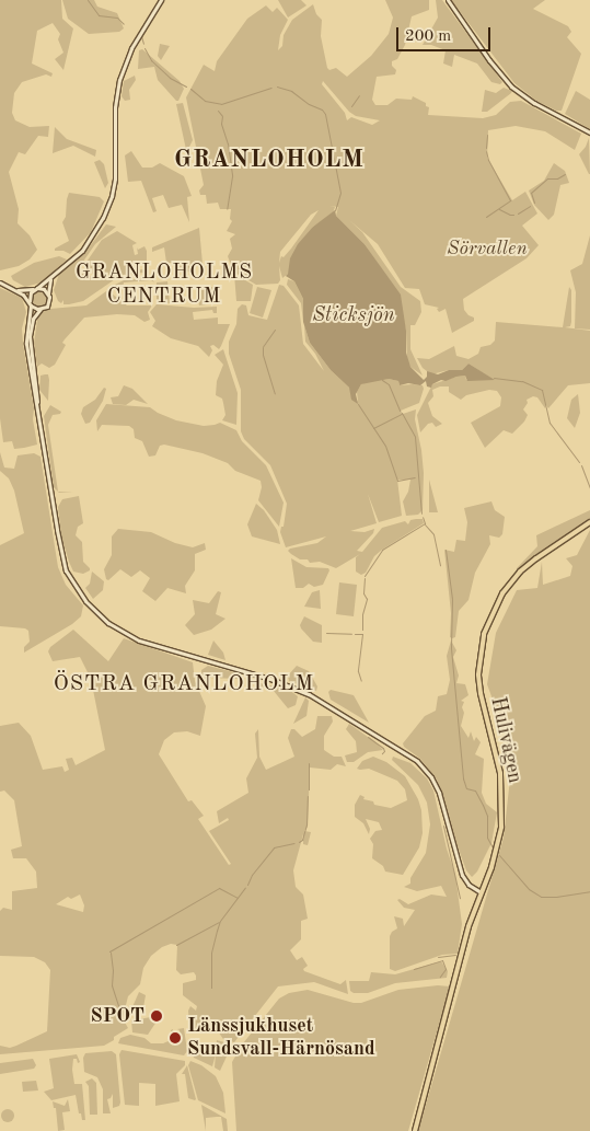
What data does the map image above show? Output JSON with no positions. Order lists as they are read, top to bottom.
{
  "streets": {
    "main road": ["Hulivägen"]
  },
  "districts": ["GRANLOHOLM", "GRANLOHOLMS CENTRUM", "ÖSTRA GRANLOHOLM"],
  "water": ["Sticksjön"],
  "parks": ["Sörvallen"],
  "places": ["SPOT", "Länssjukhuset Sundsvall-Härnösand"],
  "scale_bar": "200 m"
}
